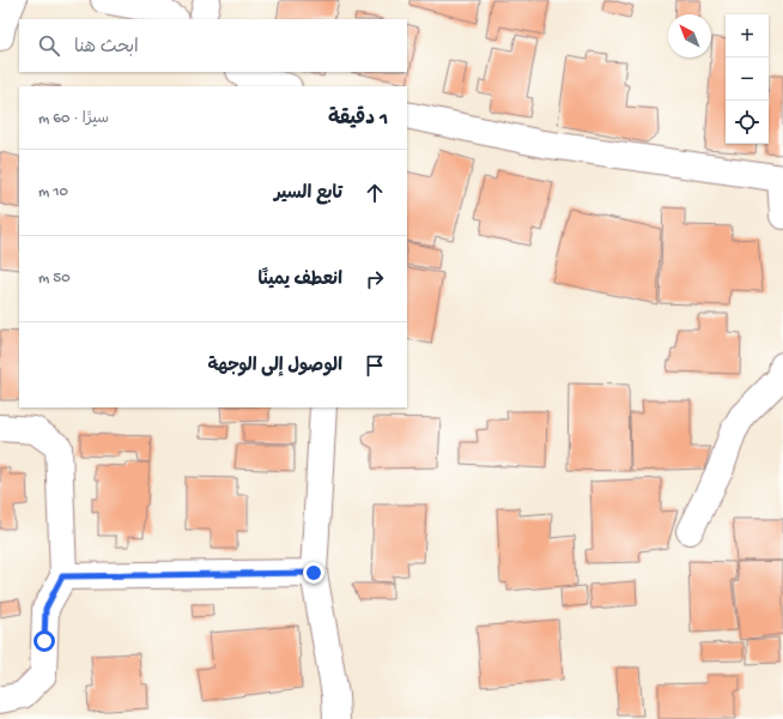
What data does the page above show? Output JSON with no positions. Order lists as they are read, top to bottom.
{
  "north": "top left",
  "page": {
    "map_buttons": ["+", "−"],
    "search": "ابحث هنا",
    "heading": ["1 دقيقة", "سيرًا · 60 m"],
    "list": [
      ["تابع السير", "10 m"],
      ["انعطف يمينًا", "50 m"],
      "الوصول إلى الوجهة"
    ]
  }
}
